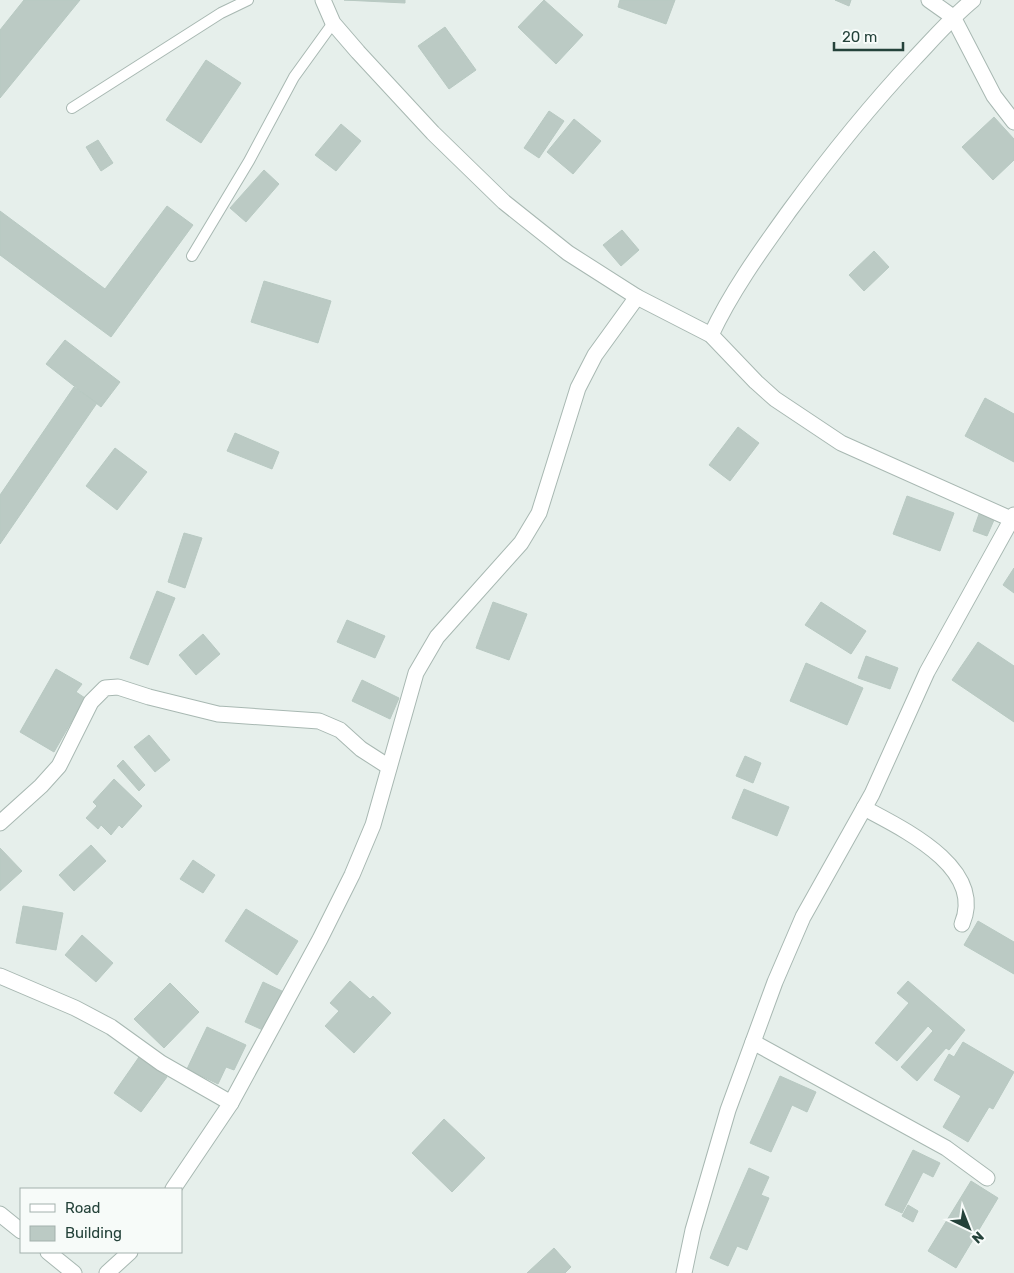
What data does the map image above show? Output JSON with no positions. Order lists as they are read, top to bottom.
{
  "legend": ["Road", "Building"],
  "scale_bar": "20 m",
  "north": "bottom right"
}
